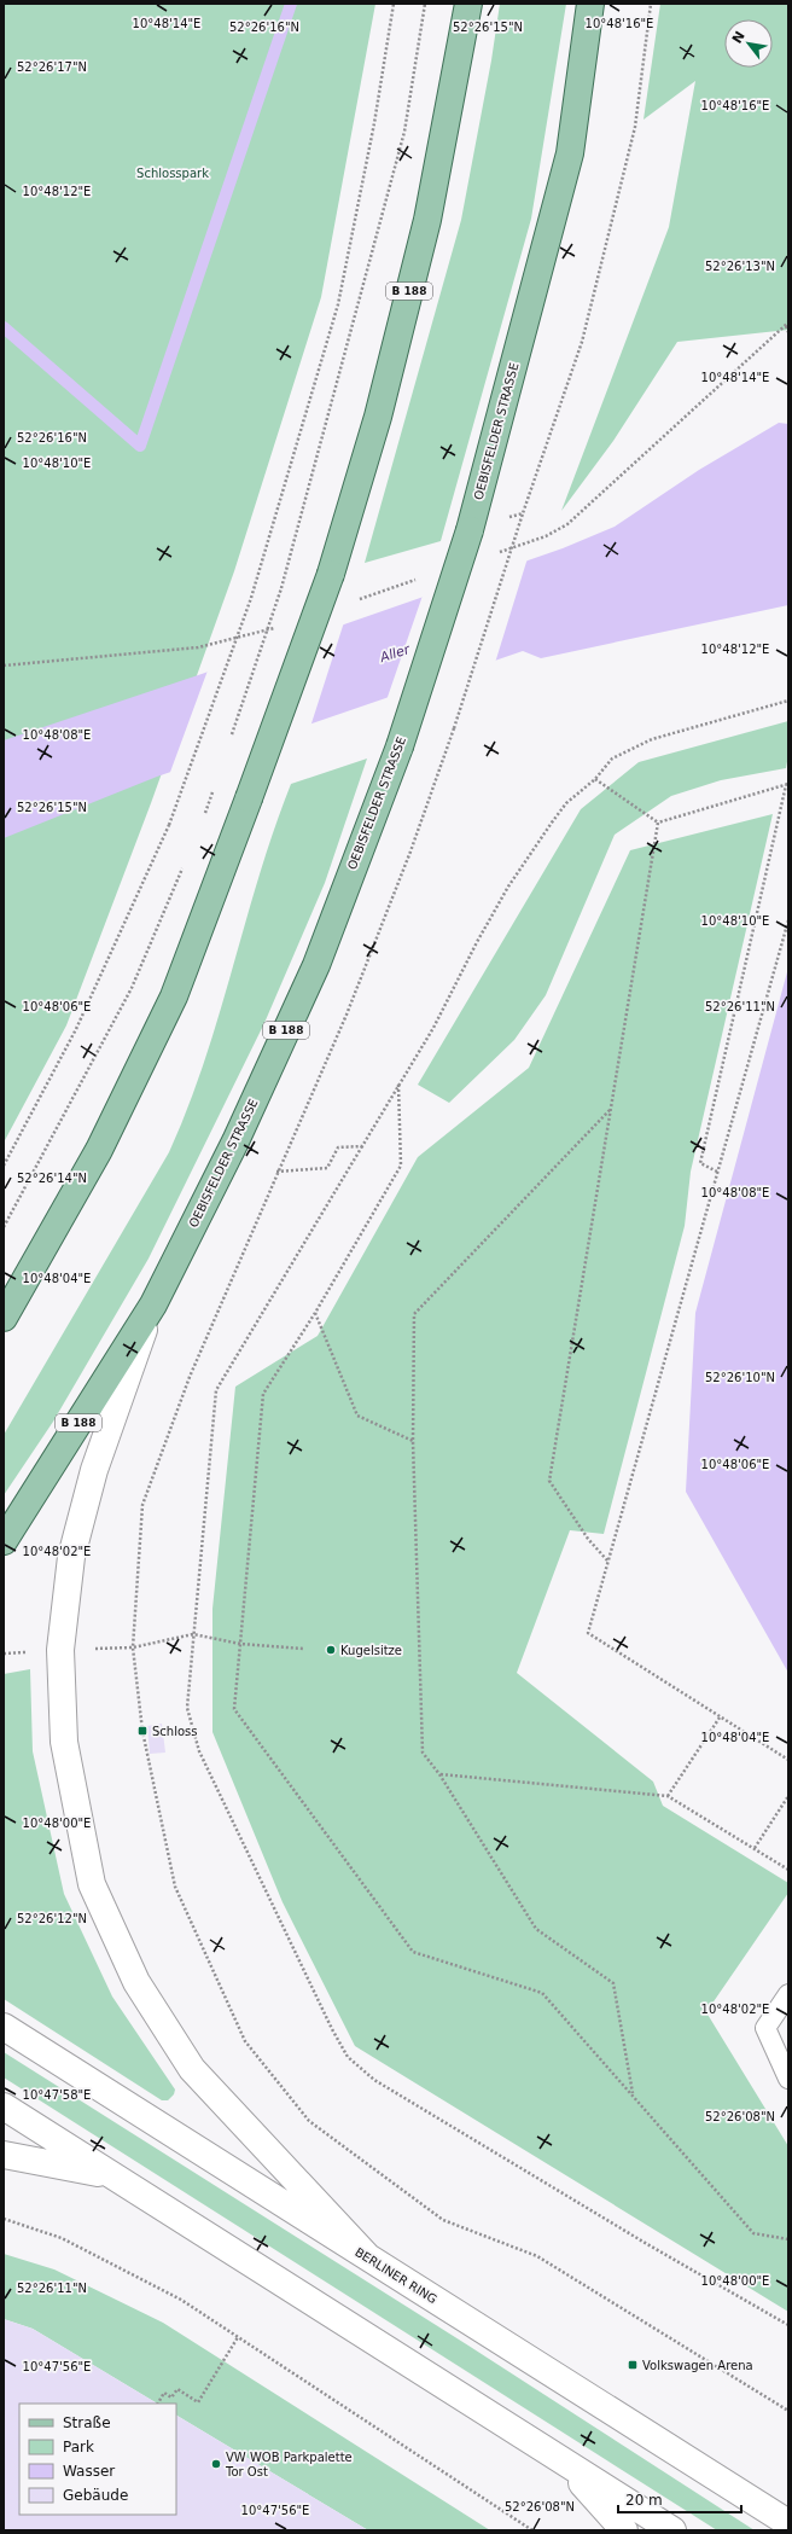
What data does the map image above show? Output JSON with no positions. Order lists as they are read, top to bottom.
{
  "streets": {
    "main road": ["B 188", "OEBISFELDER STRASSE", "BERLINER RING"]
  },
  "water": ["Aller"],
  "parks": ["Schlosspark"],
  "places": {
    "other": ["Kugelsitze", "VW WOB Parkpalette Tor Ost"],
    "transit": ["Schloss", "Volkswagen Arena"]
  },
  "legend": [
    "Straße",
    "Park",
    "Wasser",
    "Gebäude"
  ],
  "scale_bar": "20 m",
  "north": "top left",
  "coordinates": [
    "10°48'14\"E",
    "10°48'16\"E",
    "52°26'16\"N",
    "52°26'15\"N",
    "52°26'17\"N",
    "10°48'12\"E",
    "52°26'13\"N",
    "10°48'10\"E",
    "10°48'08\"E",
    "52°26'11\"N",
    "10°48'06\"E",
    "52°26'14\"N",
    "10°48'04\"E",
    "52°26'10\"N",
    "10°48'02\"E",
    "10°48'00\"E",
    "52°26'12\"N",
    "10°47'58\"E",
    "52°26'08\"N",
    "10°47'56\"E"
  ]
}
